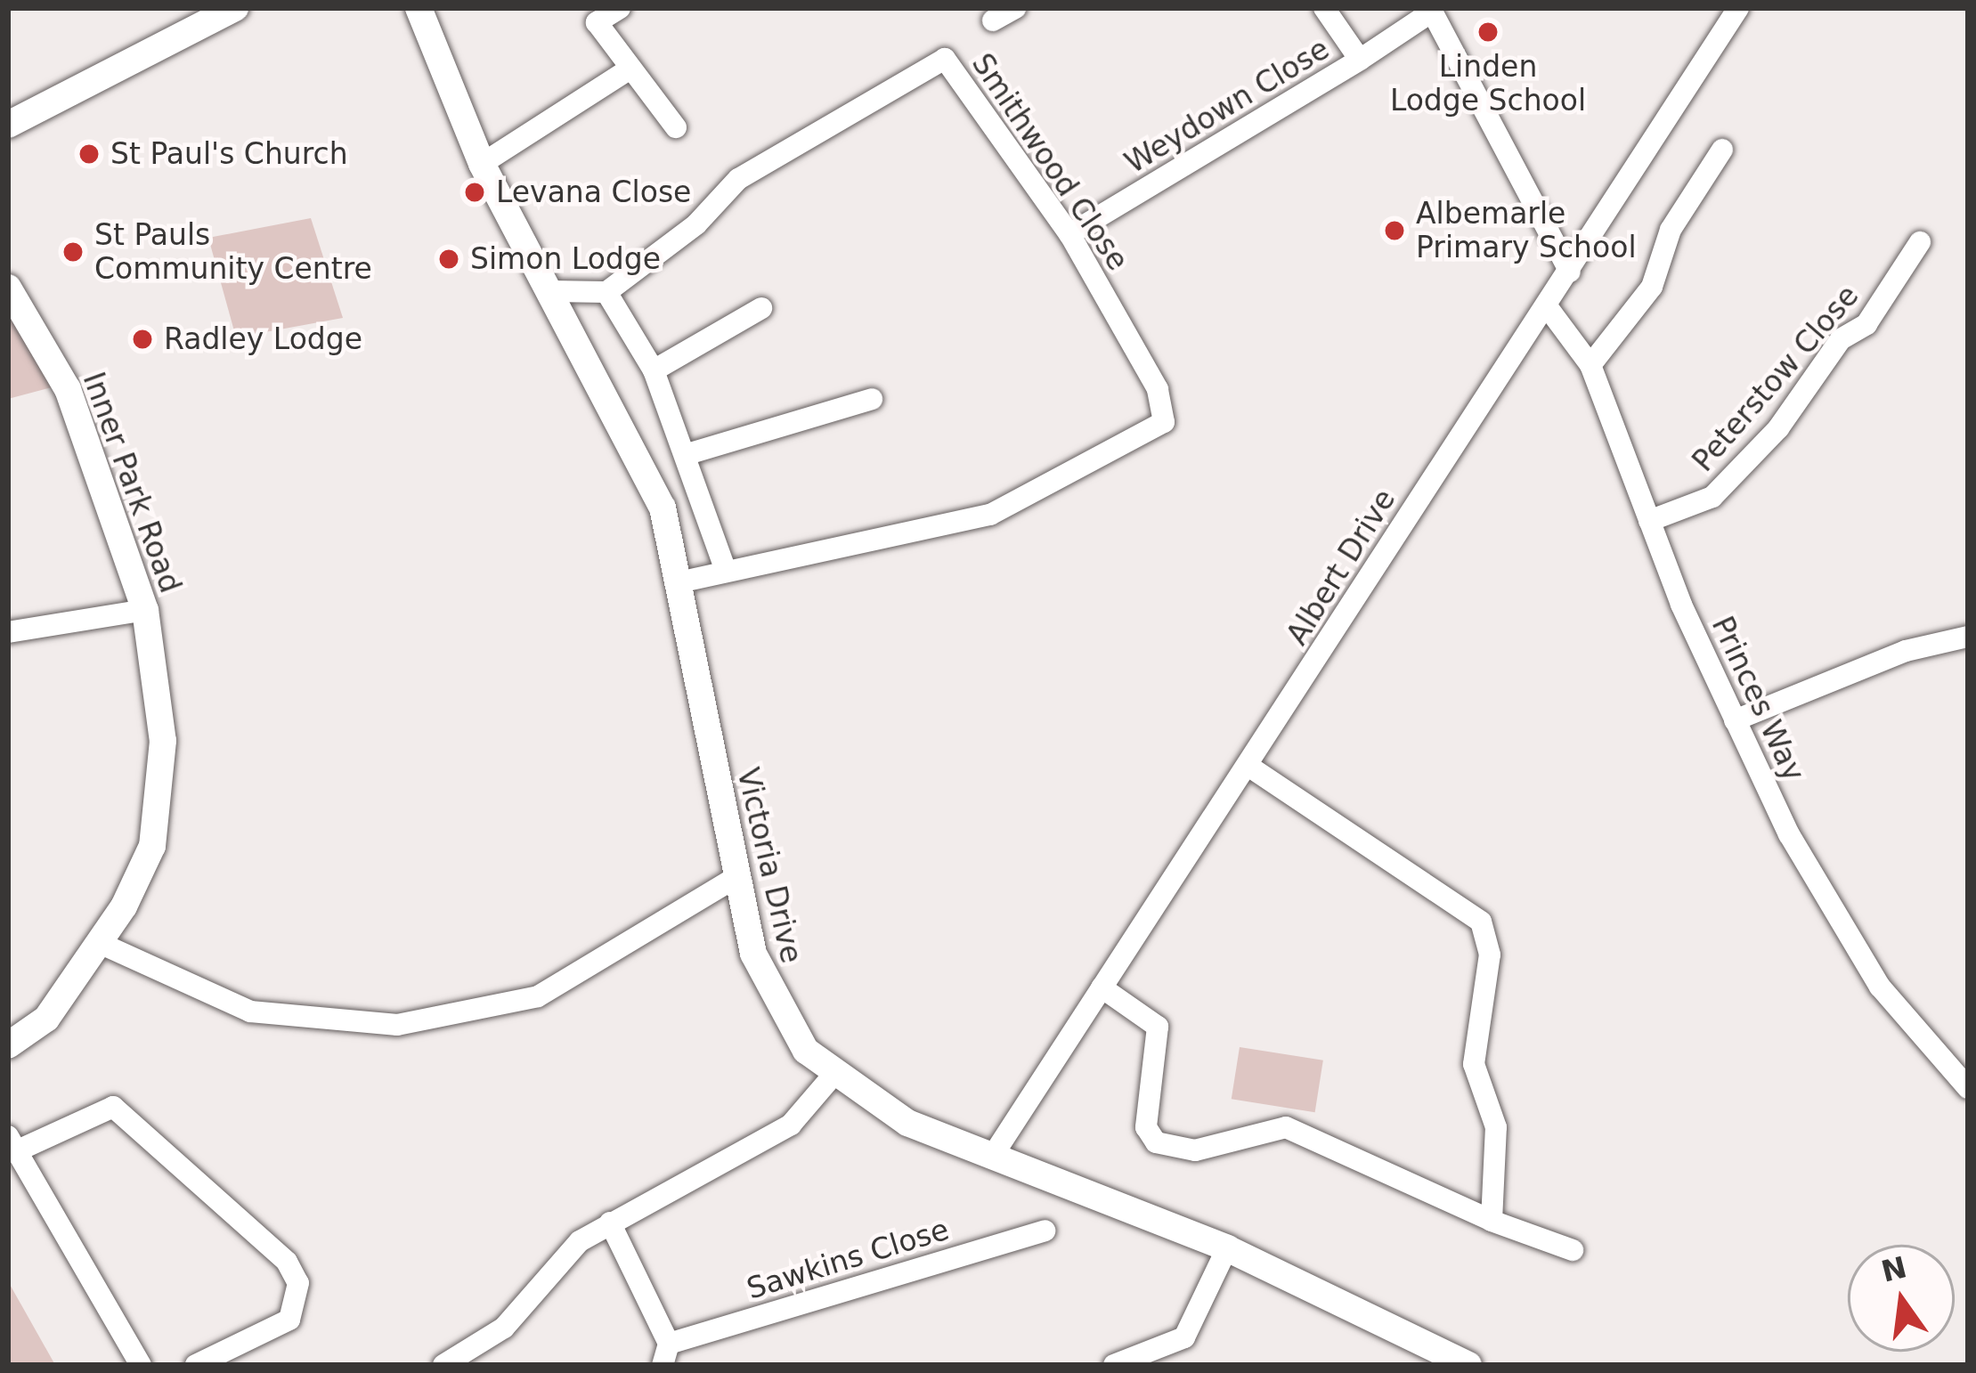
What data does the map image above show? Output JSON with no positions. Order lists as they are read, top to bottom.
{
  "streets": {
    "street": [
      "Weydown Close",
      "Smithwood Close",
      "Peterstow Close",
      "Inner Park Road",
      "Albert Drive",
      "Princes Way",
      "Victoria Drive",
      "Sawkins Close"
    ]
  },
  "crossings": [
    ["Weydown Close", "Smithwood Close"],
    ["Smithwood Close", "Victoria Drive"],
    ["Peterstow Close", "Princes Way"],
    ["Albert Drive", "Princes Way"],
    ["Albert Drive", "Victoria Drive"]
  ],
  "places": [
    "Linden Lodge School",
    "St Paul's Church",
    "Levana Close",
    "Albemarle Primary School",
    "St Pauls Community Centre",
    "Simon Lodge",
    "Radley Lodge"
  ],
  "north": "top"
}
